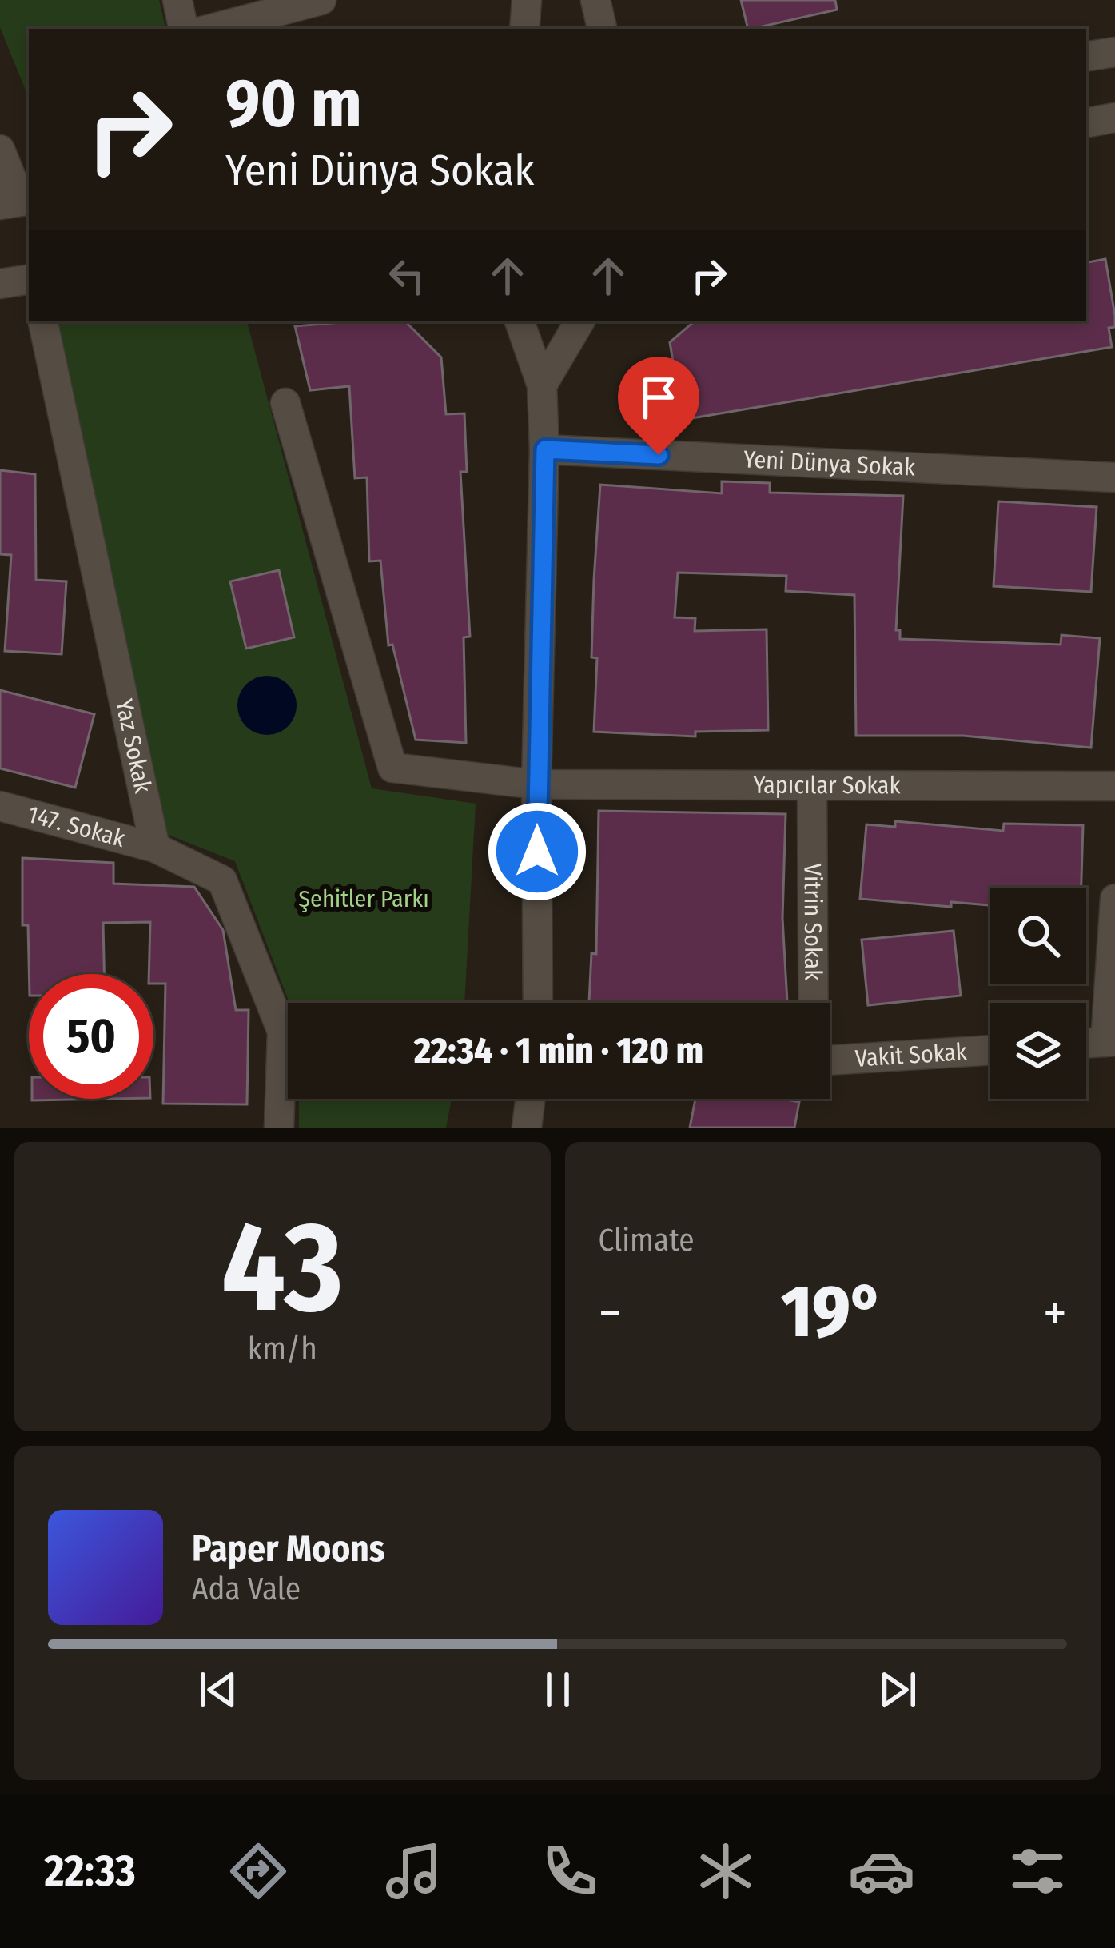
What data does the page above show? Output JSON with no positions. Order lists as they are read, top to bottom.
{
  "streets": {
    "street": [
      "Yeni Dünya Sokak",
      "Yaz Sokak",
      "Yapıcılar Sokak",
      "147. Sokak",
      "Vitrin Sokak",
      "Vakit Sokak"
    ]
  },
  "crossings": [
    ["Yaz Sokak", "147. Sokak"],
    ["Yapıcılar Sokak", "Vitrin Sokak"]
  ],
  "parks": ["Şehitler Parkı"],
  "page": {
    "turn": ["90 m", "Yeni Dünya Sokak"],
    "limit": "50",
    "trip": "22:34 · 1 min · 120 m",
    "tile": [
      ["43", "km/h"],
      "Climate"
    ],
    "heat": ["−", "19°", "+"],
    "song": ["Paper Moons", "Ada Vale"],
    "tabs": "22:33"
  }
}
